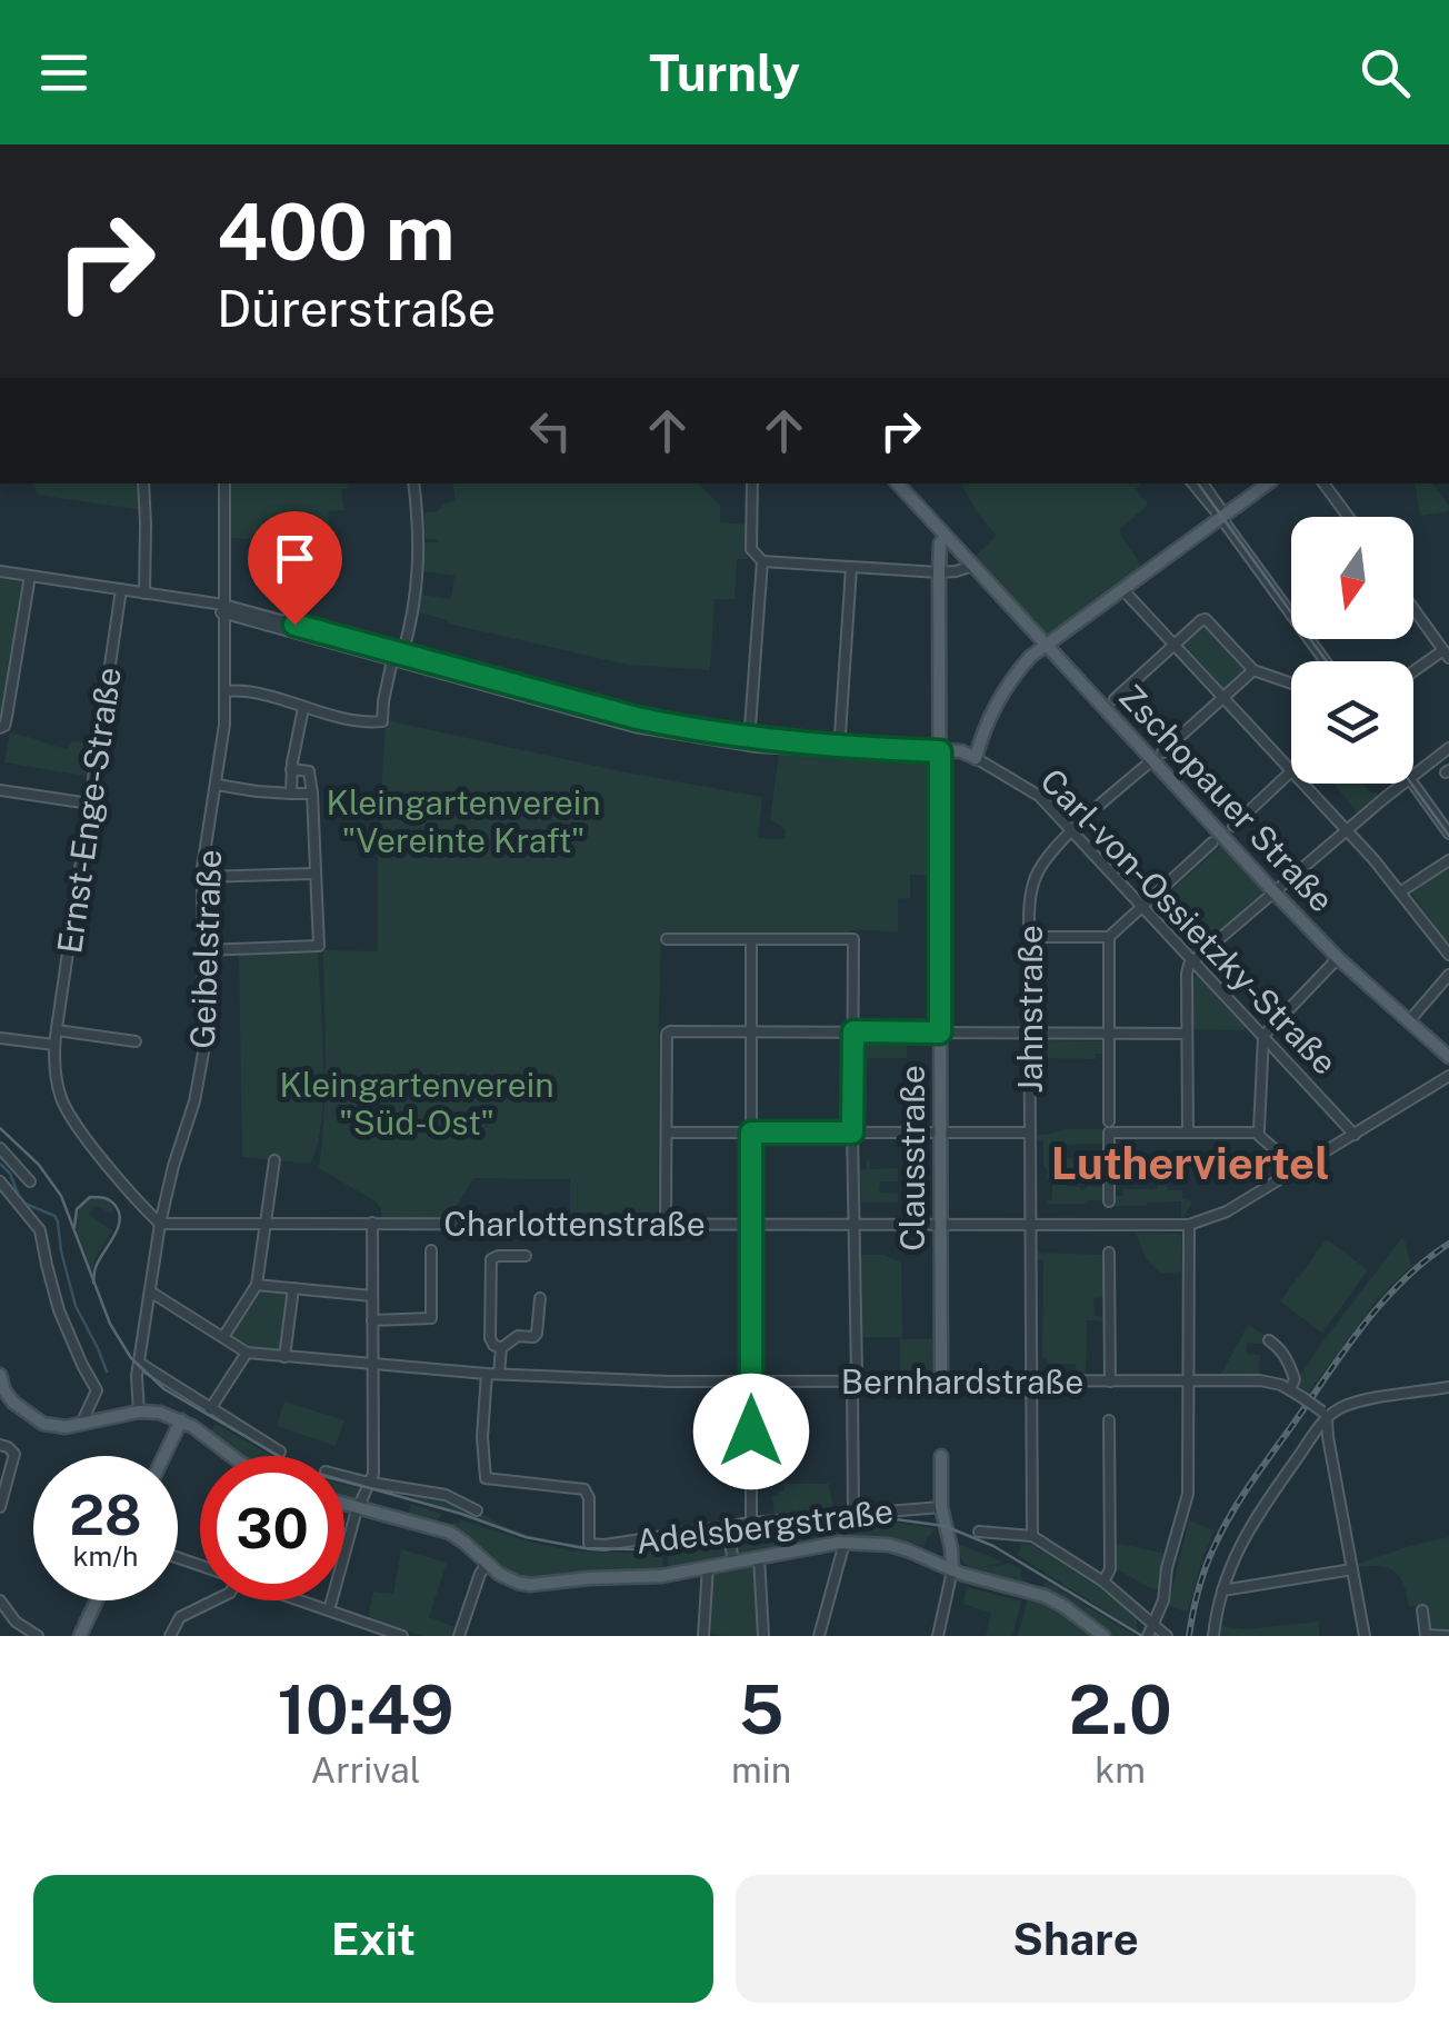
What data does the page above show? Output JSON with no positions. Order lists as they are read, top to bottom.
{
  "streets": {
    "main road": ["Zschopauer Straße", "Clausstraße"],
    "street": [
      "Ernst-Enge-Straße",
      "Carl-von-Ossietzky-Straße",
      "Geibelstraße",
      "Jahnstraße",
      "Charlottenstraße",
      "Bernhardstraße",
      "Adelsbergstraße"
    ]
  },
  "crossings": [
    ["Zschopauer Straße", "Jahnstraße"],
    ["Zschopauer Straße", "Clausstraße"],
    ["Ernst-Enge-Straße", "Geibelstraße"],
    ["Ernst-Enge-Straße", "Charlottenstraße"],
    ["Carl-von-Ossietzky-Straße", "Jahnstraße"],
    ["Geibelstraße", "Charlottenstraße"],
    ["Geibelstraße", "Bernhardstraße"],
    ["Jahnstraße", "Charlottenstraße"],
    ["Jahnstraße", "Bernhardstraße"],
    ["Clausstraße", "Charlottenstraße"],
    ["Clausstraße", "Bernhardstraße"],
    ["Bernhardstraße", "Adelsbergstraße"]
  ],
  "districts": ["Lutherviertel"],
  "parks": ["Kleingartenverein \"Vereinte Kraft\"", "Kleingartenverein \"Süd-Ost\""],
  "north": "bottom",
  "page": {
    "header": "Turnly",
    "turn": ["400 m", "Dürerstraße"],
    "speed": "28 km/h",
    "limit": "30",
    "eta": [
      "10:49",
      "Arrival",
      "5",
      "min",
      "2.0",
      "km"
    ],
    "buttons": ["Exit", "Share"]
  }
}
